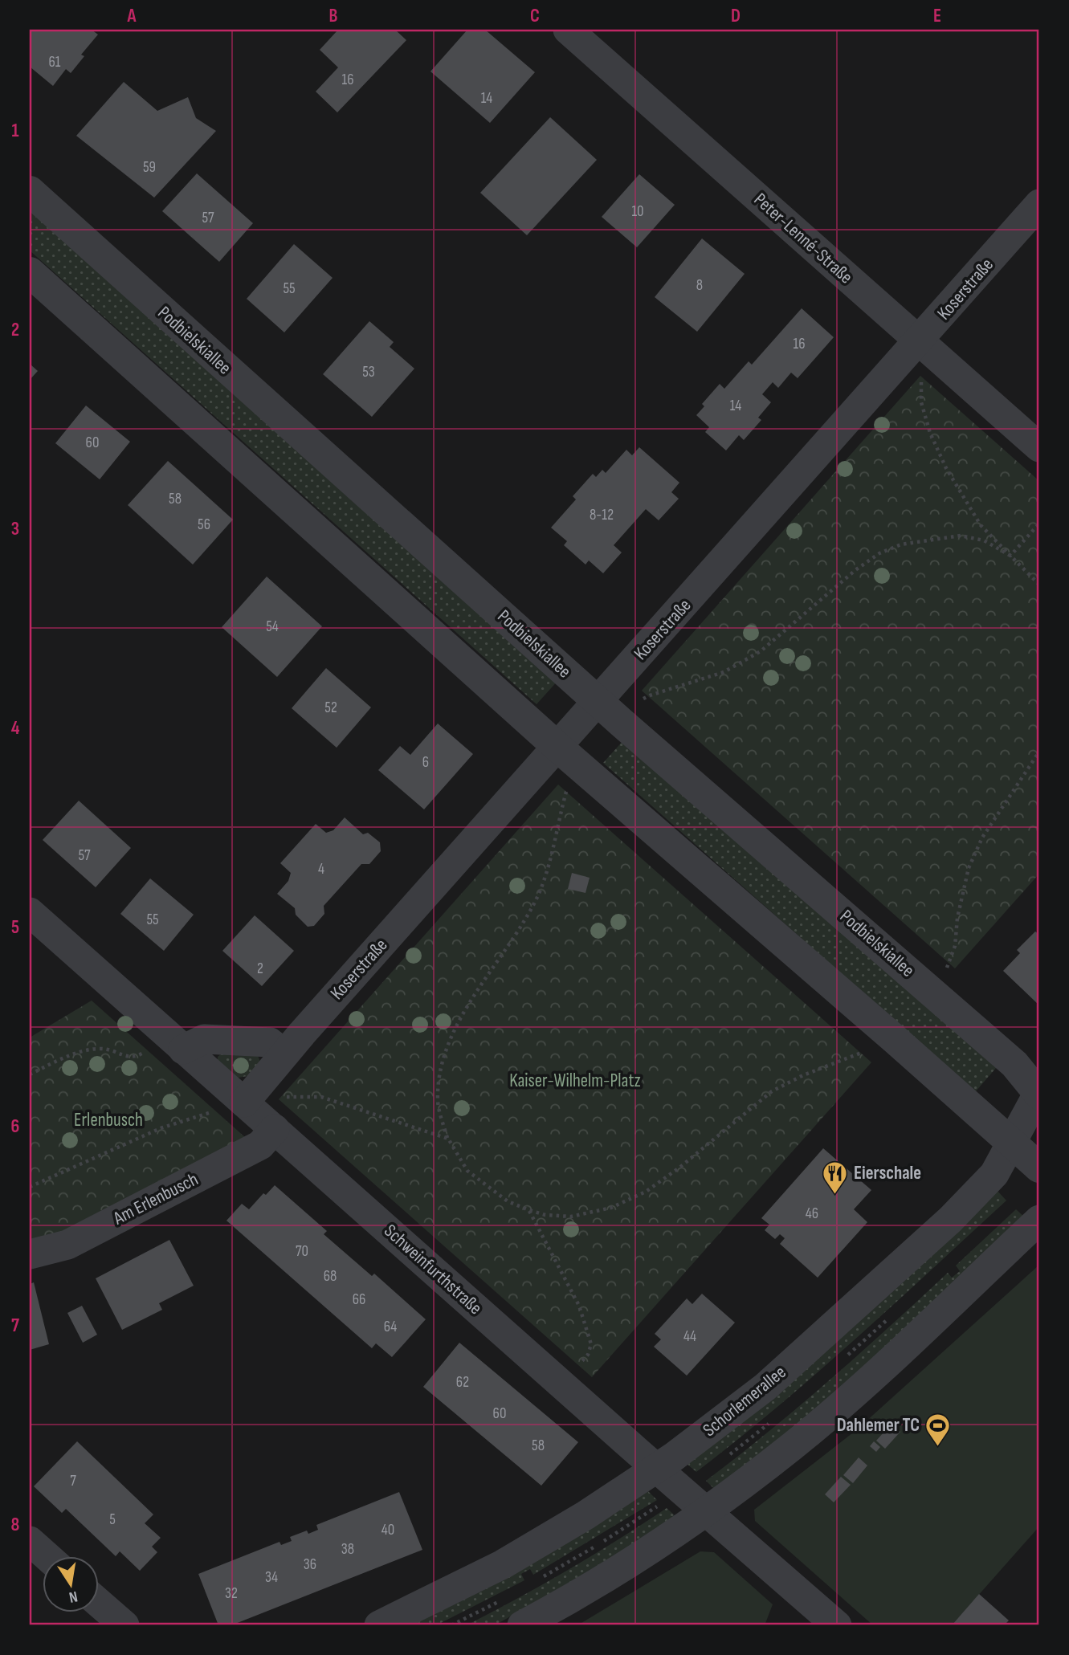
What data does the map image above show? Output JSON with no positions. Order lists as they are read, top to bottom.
{
  "streets": {
    "street": [
      "Peter-Lenné-Straße",
      "Koserstraße",
      "Podbielskiallee",
      "Am Erlenbusch",
      "Schweinfurthstraße",
      "Schorlemerallee"
    ]
  },
  "crossings": [
    ["Peter-Lenné-Straße", "Koserstraße"],
    ["Koserstraße", "Podbielskiallee"],
    ["Koserstraße", "Schweinfurthstraße"],
    ["Podbielskiallee", "Schorlemerallee"],
    ["Am Erlenbusch", "Schweinfurthstraße"],
    ["Schweinfurthstraße", "Schorlemerallee"]
  ],
  "parks": ["Kaiser-Wilhelm-Platz", "Erlenbusch"],
  "places": {
    "restaurant": ["Eierschale"],
    "sports": ["Dahlemer TC"]
  },
  "house_numbers": [
    "61",
    "16",
    "14",
    "59",
    "10",
    "57",
    "8",
    "55",
    "16",
    "53",
    "14",
    "60",
    "58",
    "8-12",
    "56",
    "54",
    "52",
    "6",
    "57",
    "4",
    "55",
    "2",
    "46",
    "70",
    "68",
    "66",
    "64",
    "44",
    "62",
    "60",
    "58",
    "7",
    "5",
    "40",
    "38",
    "36",
    "34",
    "32"
  ],
  "north": "bottom",
  "grid": {
    "columns": [
      "A",
      "B",
      "C",
      "D",
      "E"
    ],
    "rows": [
      "1",
      "2",
      "3",
      "4",
      "5",
      "6",
      "7",
      "8"
    ]
  }
}
